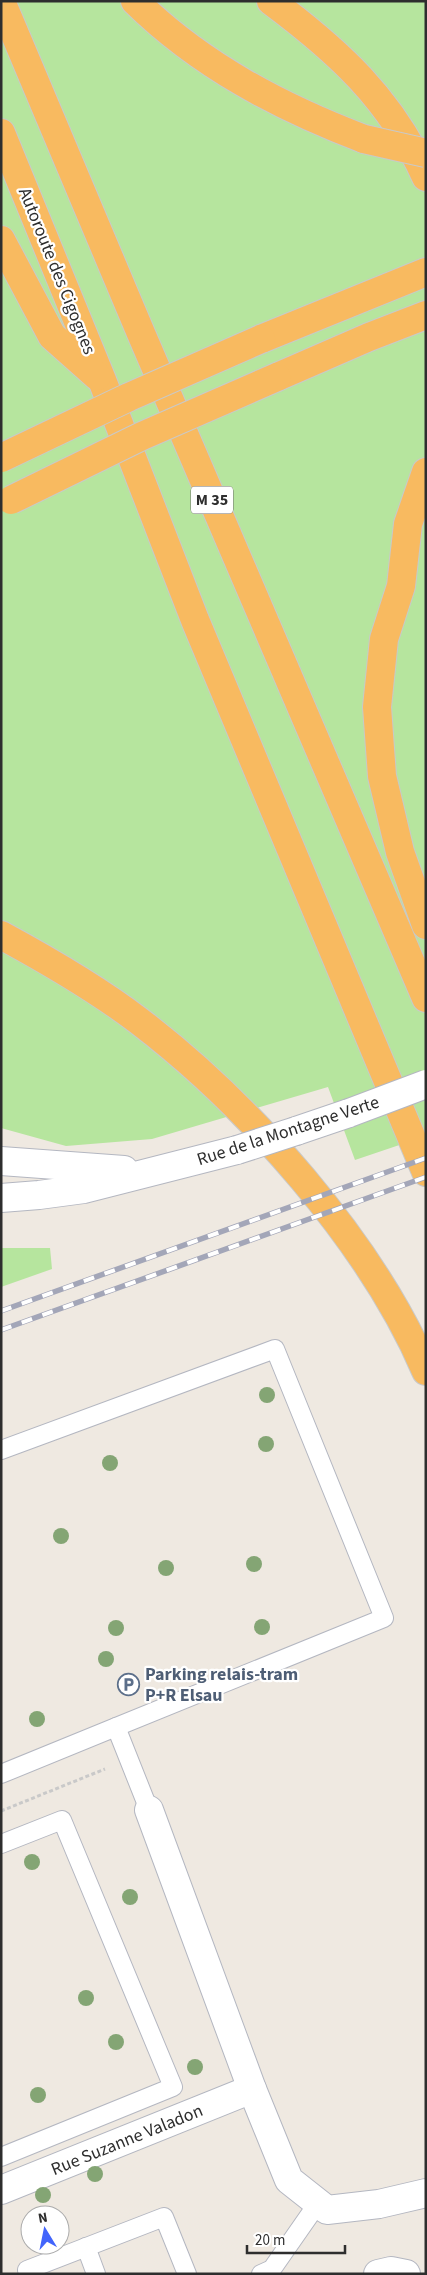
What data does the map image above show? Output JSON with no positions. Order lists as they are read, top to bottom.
{
  "streets": {
    "highway": ["Autoroute des Cigognes", "M 35"],
    "street": ["Rue de la Montagne Verte", "Rue Suzanne Valadon"]
  },
  "places": {
    "parking": ["Parking relais-tram P+R Elsau"]
  },
  "scale_bar": "20 m",
  "north": "top"
}
